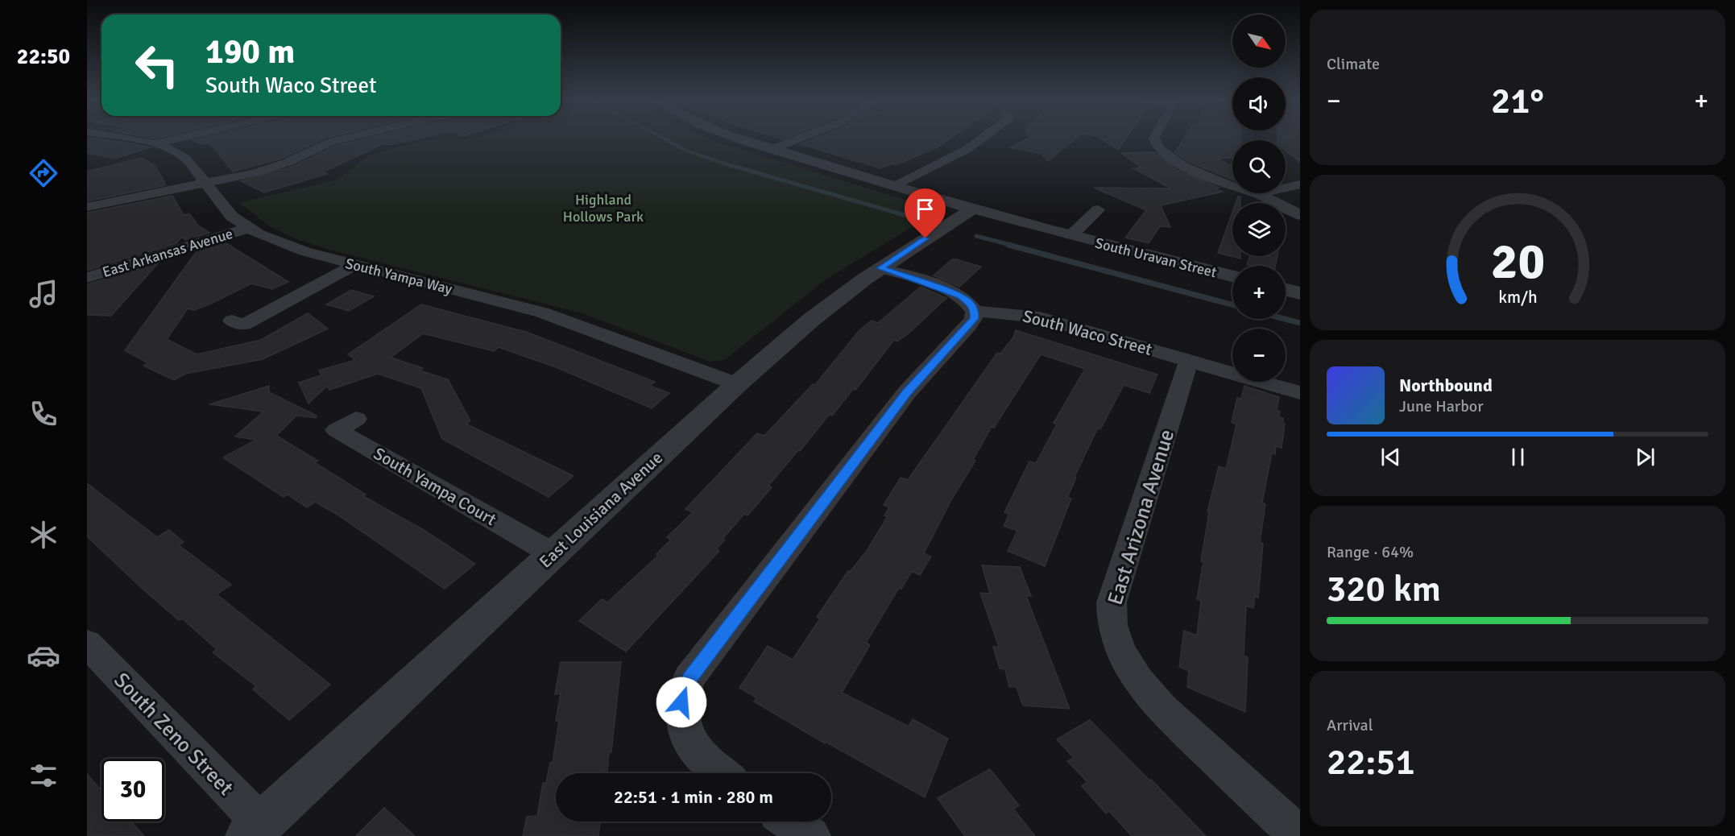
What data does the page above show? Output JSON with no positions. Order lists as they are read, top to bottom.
{
  "streets": {
    "street": [
      "East Arkansas Avenue",
      "South Uravan Street",
      "South Yampa Way",
      "South Waco Street",
      "South Yampa Court",
      "East Louisiana Avenue",
      "East Arizona Avenue",
      "South Zeno Street"
    ]
  },
  "crossings": [
    ["East Arkansas Avenue", "South Yampa Way"],
    ["South Uravan Street", "East Louisiana Avenue"],
    ["South Yampa Way", "East Louisiana Avenue"],
    ["South Waco Street", "East Arizona Avenue"],
    ["South Yampa Court", "East Louisiana Avenue"],
    ["East Louisiana Avenue", "South Zeno Street"]
  ],
  "parks": ["Highland Hollows Park"],
  "north": "bottom right",
  "page": {
    "tabs": "22:50",
    "tile": [
      "Climate",
      ["Range · 64%", "320 km"],
      ["Arrival", "22:51"]
    ],
    "map_buttons": ["+", "−"],
    "turn": ["190 m", "South Waco Street"],
    "heat": ["−", "21°", "+"],
    "song": ["Northbound", "June Harbor"],
    "limit": "30",
    "trip": "22:51 · 1 min · 280 m",
    "gauge": ["20", "km/h"]
  }
}
